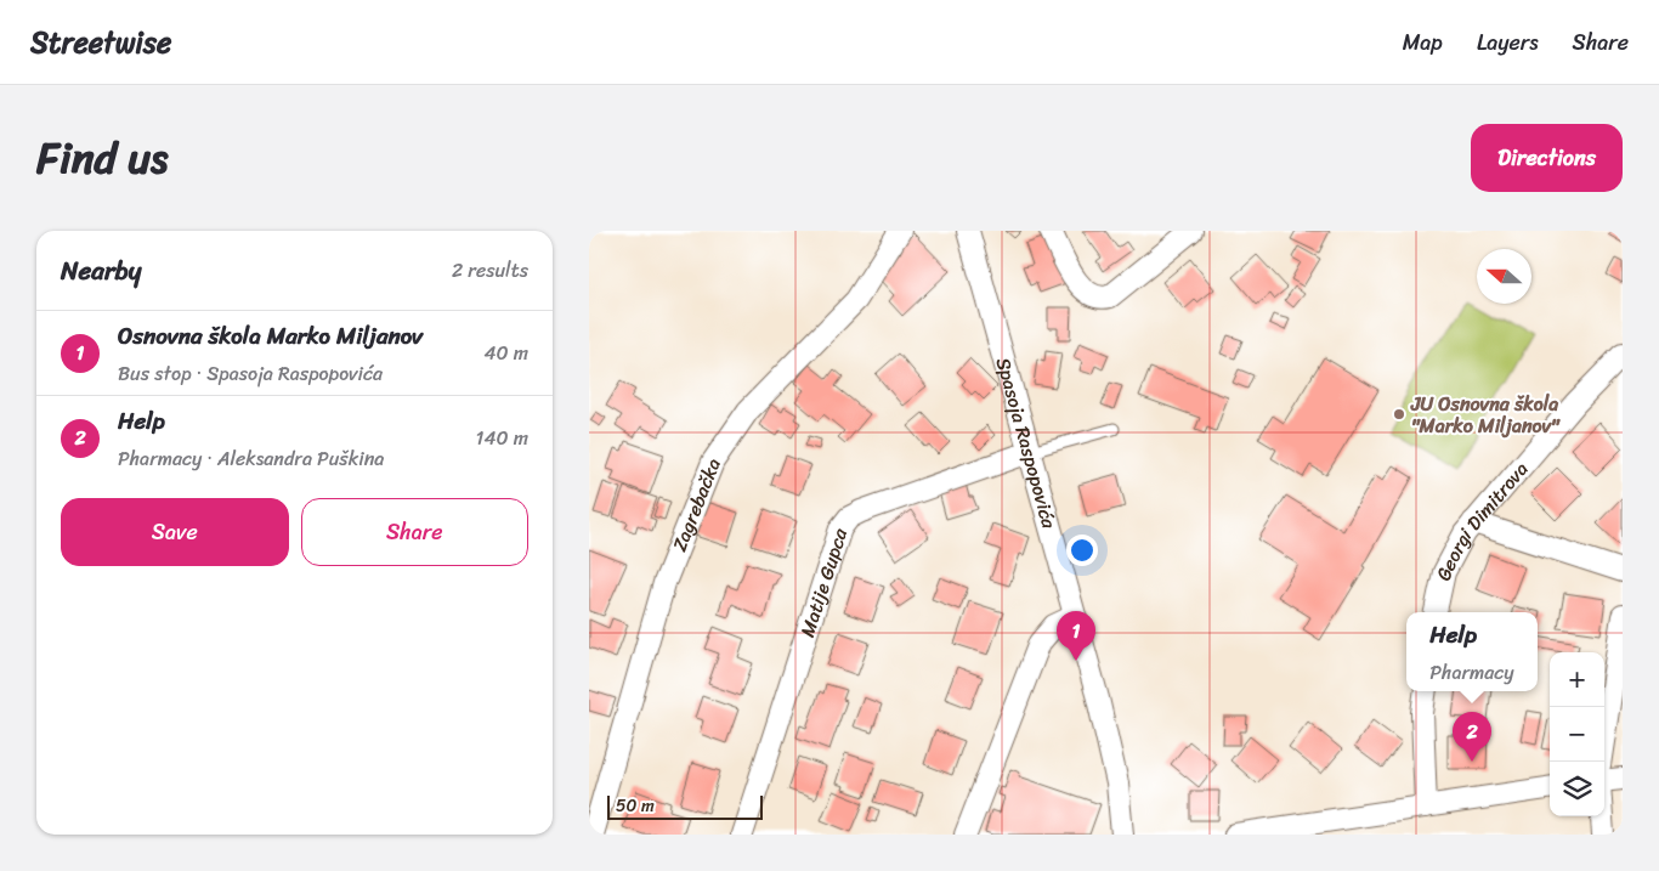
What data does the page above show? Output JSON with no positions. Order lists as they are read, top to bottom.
{
  "streets": {
    "street": [
      "Spasoja Raspopovića",
      "Zagrebačka",
      "Georgi Dimitrova",
      "Matije Gupca"
    ]
  },
  "crossings": [
    ["Spasoja Raspopovića", "Matije Gupca"]
  ],
  "places": ["JU Osnovna škola \"Marko Miljanov\""],
  "scale_bar": "50 m",
  "north": "left",
  "page": {
    "header": "Streetwise",
    "nav": ["Map", "Layers", "Share"],
    "title": "Find us",
    "buttons": [
      "Directions",
      ["Save", "Share"]
    ],
    "heading": ["Nearby", "2 results"],
    "list": [
      {
        "mark": "1",
        "name": "Osnovna škola Marko Miljanov",
        "note": "Bus stop · Spasoja Raspopovića",
        "value": "40 m"
      },
      {
        "mark": "2",
        "name": "Help",
        "note": "Pharmacy · Aleksandra Puškina",
        "value": "140 m"
      }
    ],
    "pins": ["1", "2"],
    "popup": ["Help", "Pharmacy"],
    "map_buttons": ["+", "−"],
    "scale": "50 m"
  }
}
